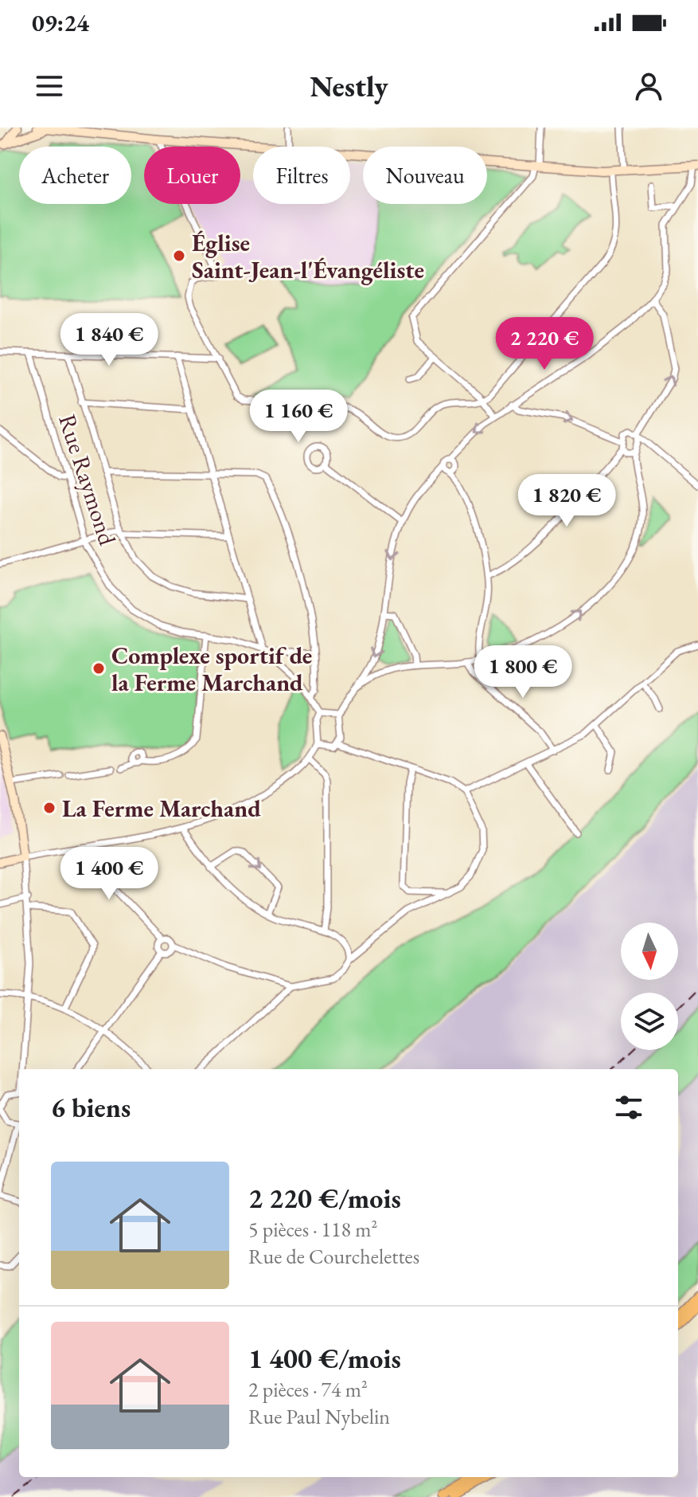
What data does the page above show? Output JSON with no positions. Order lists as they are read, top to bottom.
{
  "streets": {
    "street": ["Rue Raymond"]
  },
  "places": ["Église Saint-Jean-l'Évangéliste", "Complexe sportif de la Ferme Marchand", "La Ferme Marchand"],
  "north": "bottom",
  "page": {
    "status": "09:24",
    "header": "Nestly",
    "chip": [
      "Acheter",
      "Louer",
      "Filtres",
      "Nouveau"
    ],
    "price": [
      "1 840 €",
      "2 220 €",
      "1 160 €",
      "1 820 €",
      "1 800 €",
      "1 400 €"
    ],
    "heading": "6 biens",
    "list": [
      {
        "name": "2 220 €/mois",
        "note": "5 pièces · 118 m² · Rue de Courchelettes"
      },
      {
        "name": "1 400 €/mois",
        "note": "2 pièces · 74 m² · Rue Paul Nybelin"
      }
    ]
  }
}
